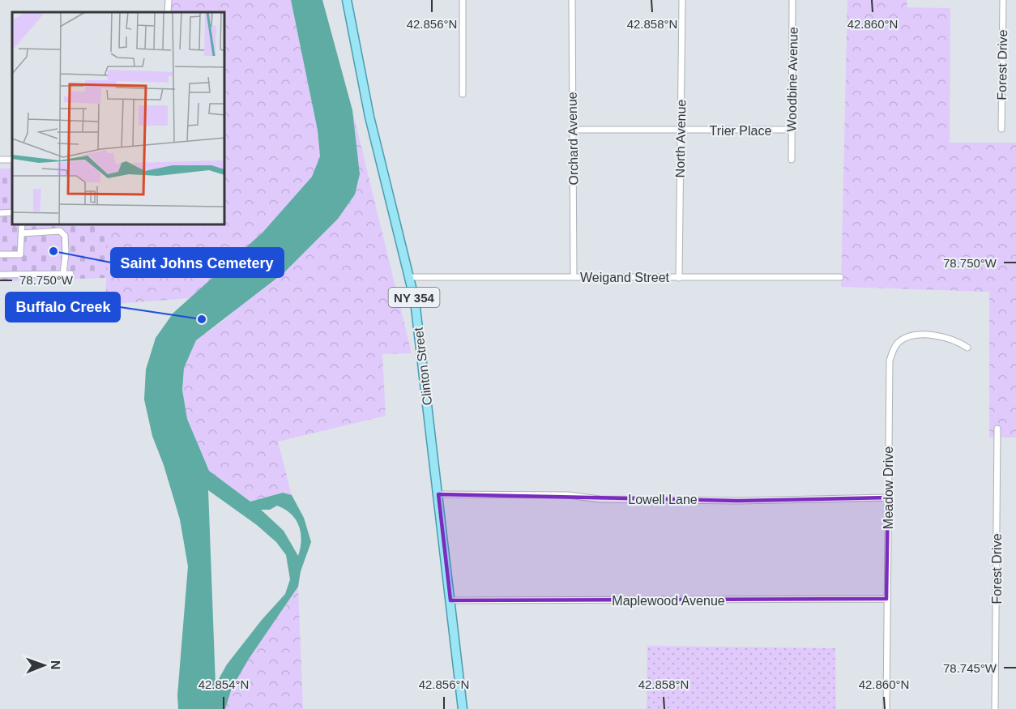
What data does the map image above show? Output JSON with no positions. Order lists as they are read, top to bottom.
{
  "streets": {
    "main road": ["NY 354", "Clinton Street"],
    "street": [
      "Forest Drive",
      "Woodbine Avenue",
      "Trier Place",
      "Orchard Avenue",
      "North Avenue",
      "Weigand Street",
      "Meadow Drive",
      "Lowell Lane",
      "Maplewood Avenue"
    ]
  },
  "crossings": [
    ["Woodbine Avenue", "Trier Place"],
    ["Trier Place", "Orchard Avenue"],
    ["Trier Place", "North Avenue"],
    ["Orchard Avenue", "Weigand Street"],
    ["North Avenue", "Weigand Street"],
    ["Weigand Street", "Clinton Street"],
    ["Clinton Street", "Lowell Lane"],
    ["Clinton Street", "Maplewood Avenue"],
    ["Meadow Drive", "Lowell Lane"],
    ["Meadow Drive", "Maplewood Avenue"]
  ],
  "places": ["Saint Johns Cemetery", "Buffalo Creek"],
  "north": "right",
  "coordinates": [
    "42.856°N",
    "42.858°N",
    "42.860°N",
    "78.750°W",
    "78.745°W",
    "42.854°N"
  ]
}
